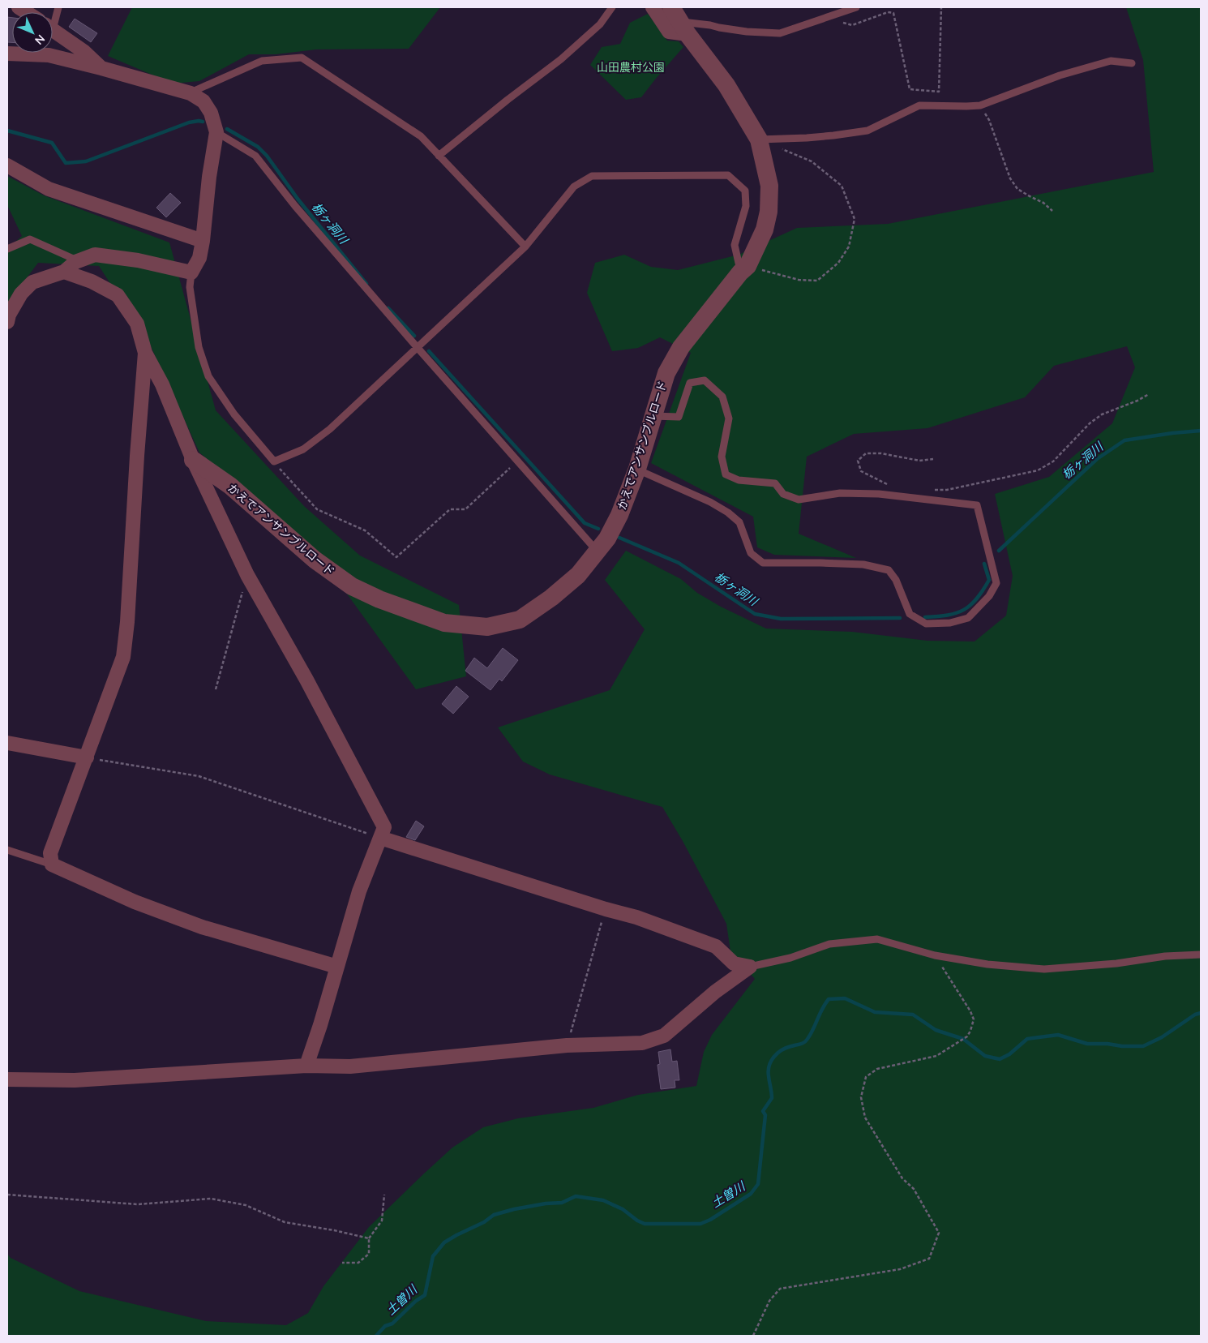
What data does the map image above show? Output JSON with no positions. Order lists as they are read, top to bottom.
{
  "streets": {
    "street": ["かえでアンサンブルロード"]
  },
  "water": ["栃ヶ洞川", "土曽川"],
  "parks": ["山田農村公園"],
  "north": "bottom right"
}
